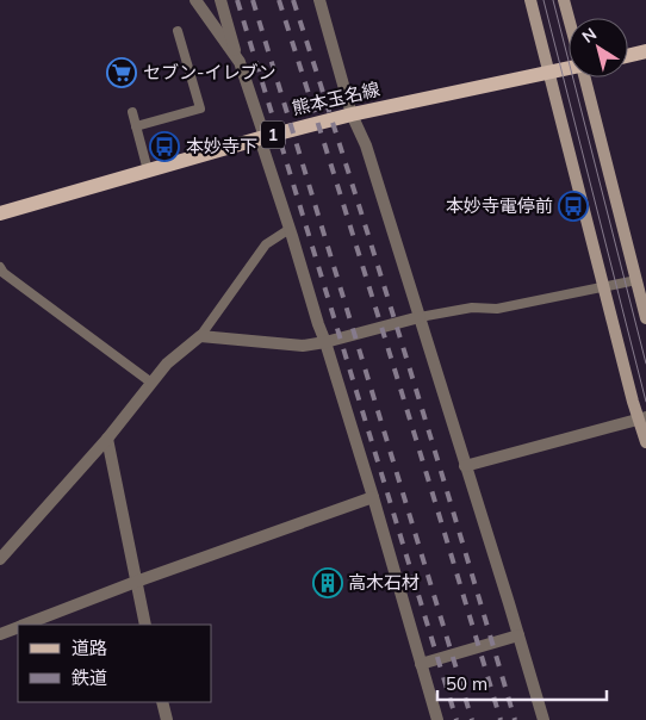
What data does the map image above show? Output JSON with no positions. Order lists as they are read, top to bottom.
{
  "streets": {
    "main road": ["熊本玉名線", "1"]
  },
  "places": {
    "supermarket": ["セブン-イレブン"],
    "bus stop": ["本妙寺下", "本妙寺電停前"],
    "building": ["高木石材"]
  },
  "legend": ["道路", "鉄道"],
  "scale_bar": "50 m",
  "north": "top left"
}
